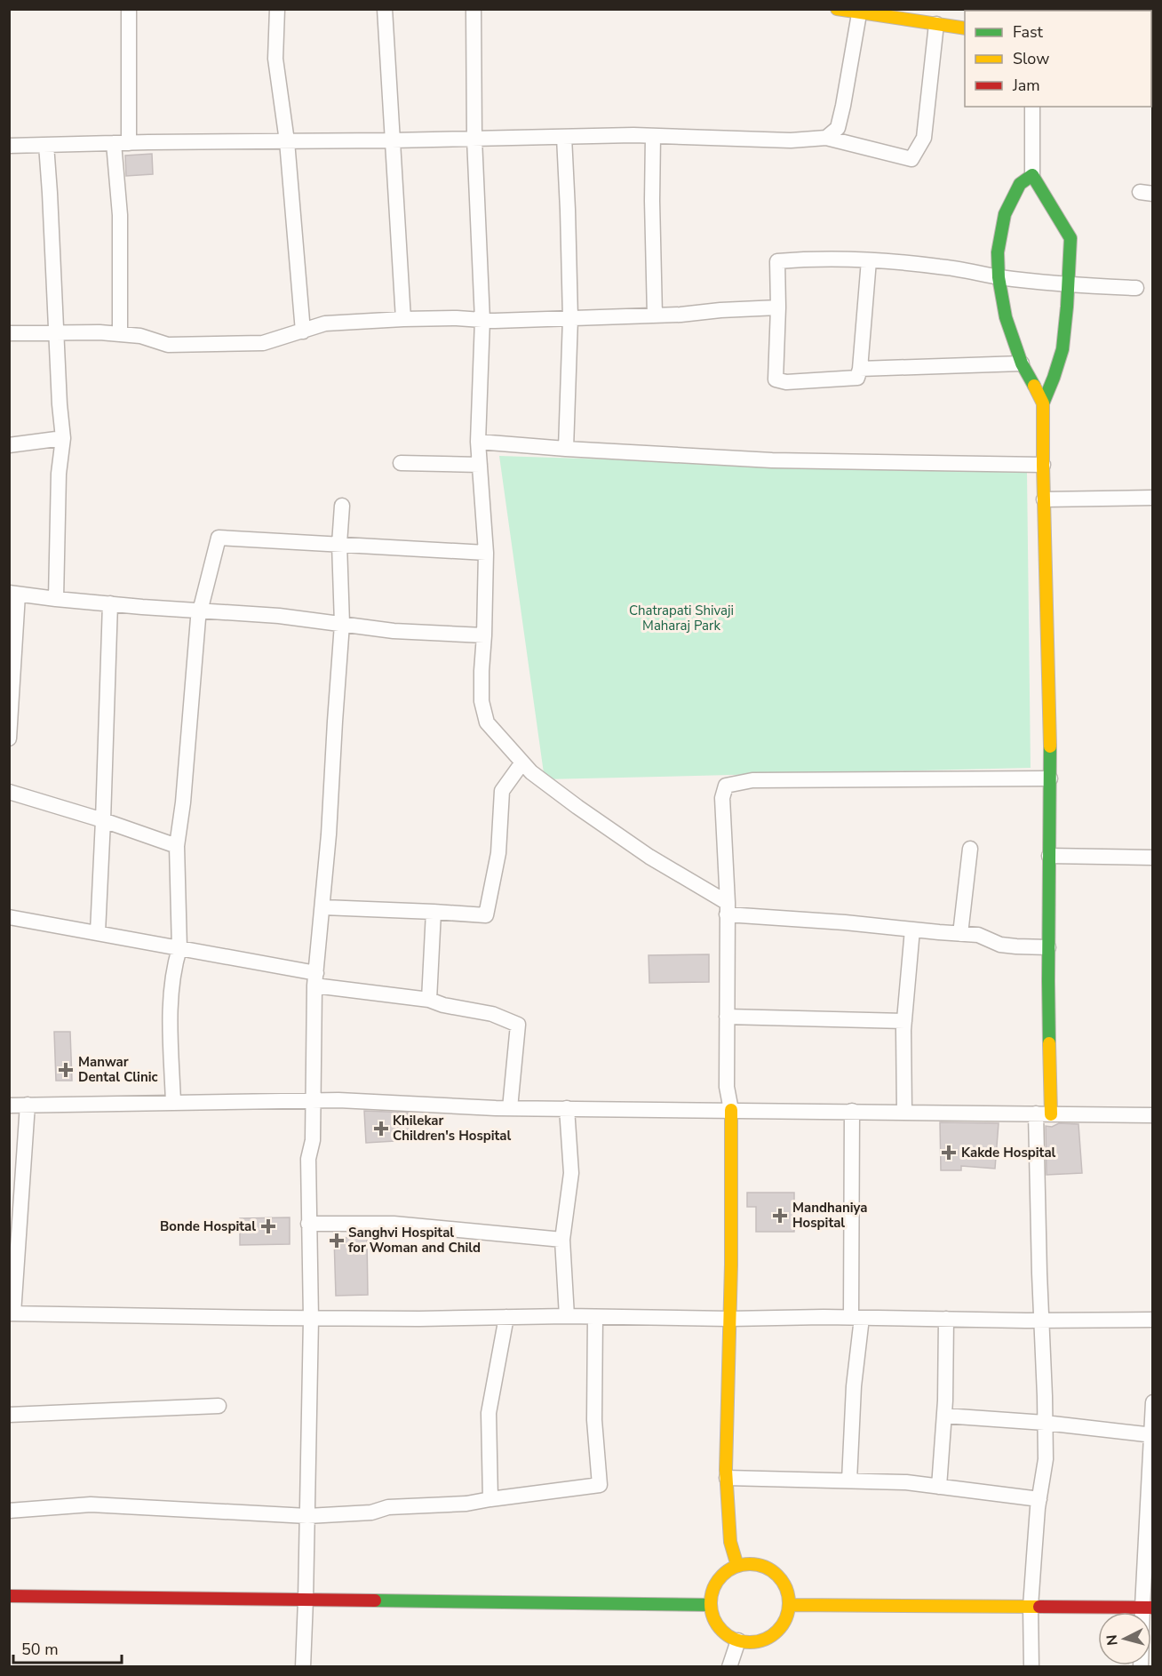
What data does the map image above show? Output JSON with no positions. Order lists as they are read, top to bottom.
{
  "parks": ["Chatrapati Shivaji Maharaj Park"],
  "places": {
    "health": [
      "Manwar Dental Clinic",
      "Khilekar Children's Hospital",
      "Kakde Hospital",
      "Mandhaniya Hospital",
      "Bonde Hospital",
      "Sanghvi Hospital for Woman and Child"
    ]
  },
  "legend": ["Fast", "Slow", "Jam"],
  "scale_bar": "50 m",
  "north": "left"
}
